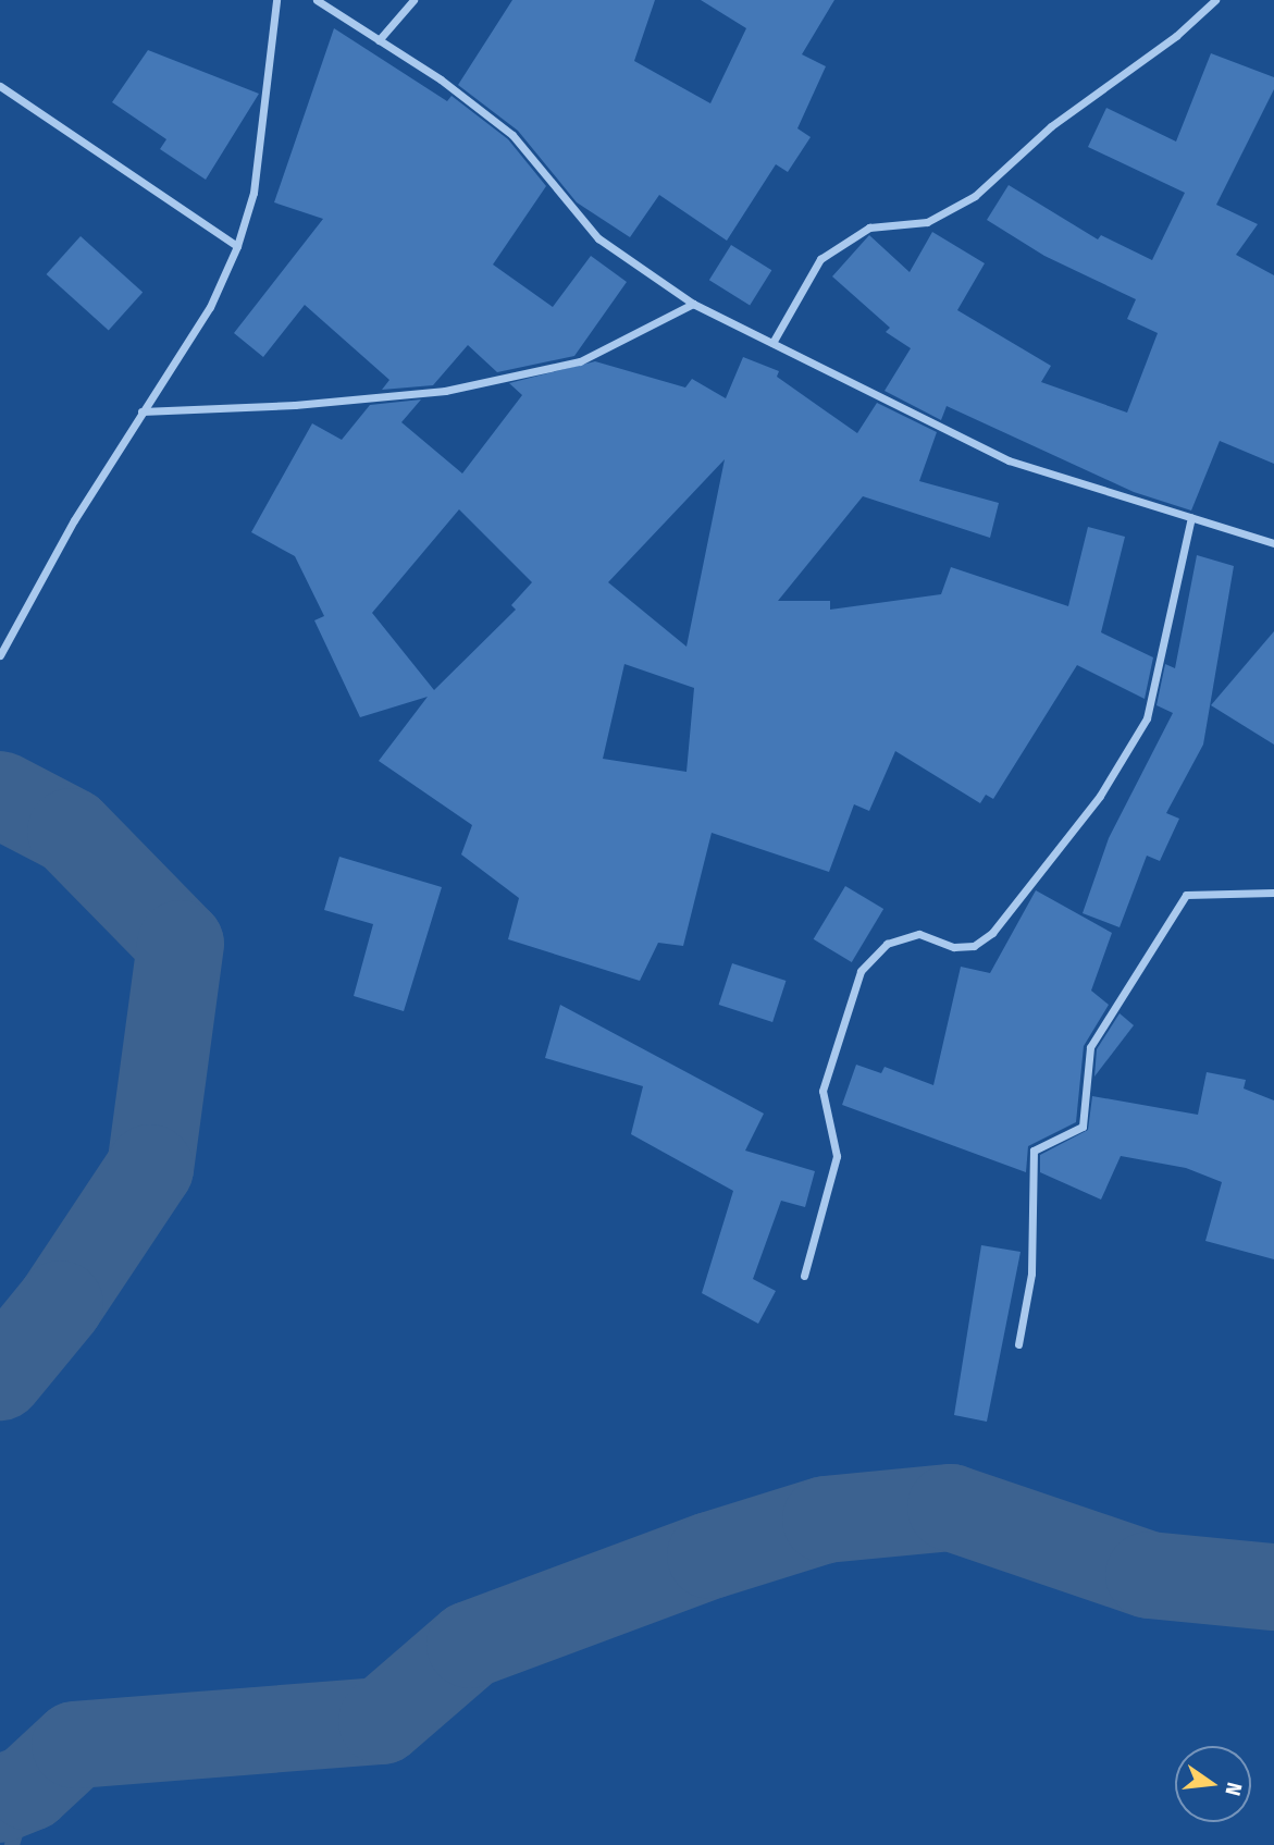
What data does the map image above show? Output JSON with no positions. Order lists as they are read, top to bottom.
{
  "north": "right"
}
